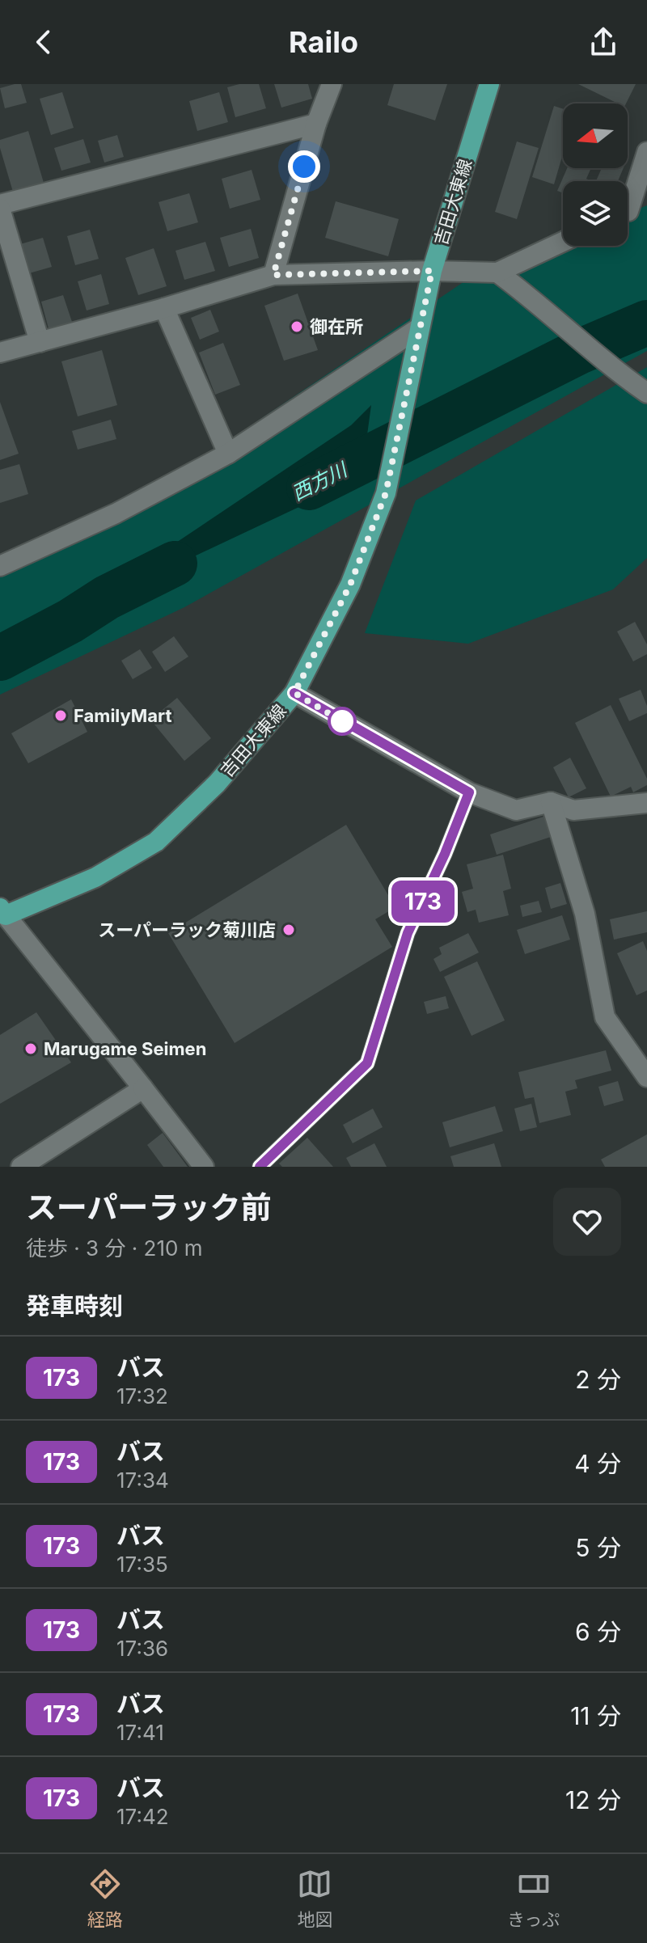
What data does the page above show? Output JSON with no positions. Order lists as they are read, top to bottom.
{
  "streets": {
    "main road": ["吉田大東線"]
  },
  "water": ["西方川"],
  "places": [
    "御在所",
    "FamilyMart",
    "スーパーラック菊川店",
    "Marugame Seimen"
  ],
  "lines": ["bus line 173"],
  "north": "left",
  "page": {
    "header": "Railo",
    "on_map": "173",
    "heading": [
      ["スーパーラック前", "徒歩 · 3 分 · 210 m"],
      "発車時刻"
    ],
    "list": [
      {
        "mark": "173",
        "name": "バス",
        "note": "17:32",
        "value": "2 分"
      },
      {
        "mark": "173",
        "name": "バス",
        "note": "17:34",
        "value": "4 分"
      },
      {
        "mark": "173",
        "name": "バス",
        "note": "17:35",
        "value": "5 分"
      },
      {
        "mark": "173",
        "name": "バス",
        "note": "17:36",
        "value": "6 分"
      },
      {
        "mark": "173",
        "name": "バス",
        "note": "17:41",
        "value": "11 分"
      },
      {
        "mark": "173",
        "name": "バス",
        "note": "17:42",
        "value": "12 分"
      }
    ],
    "tabs": ["経路", "地図", "きっぷ"]
  }
}
